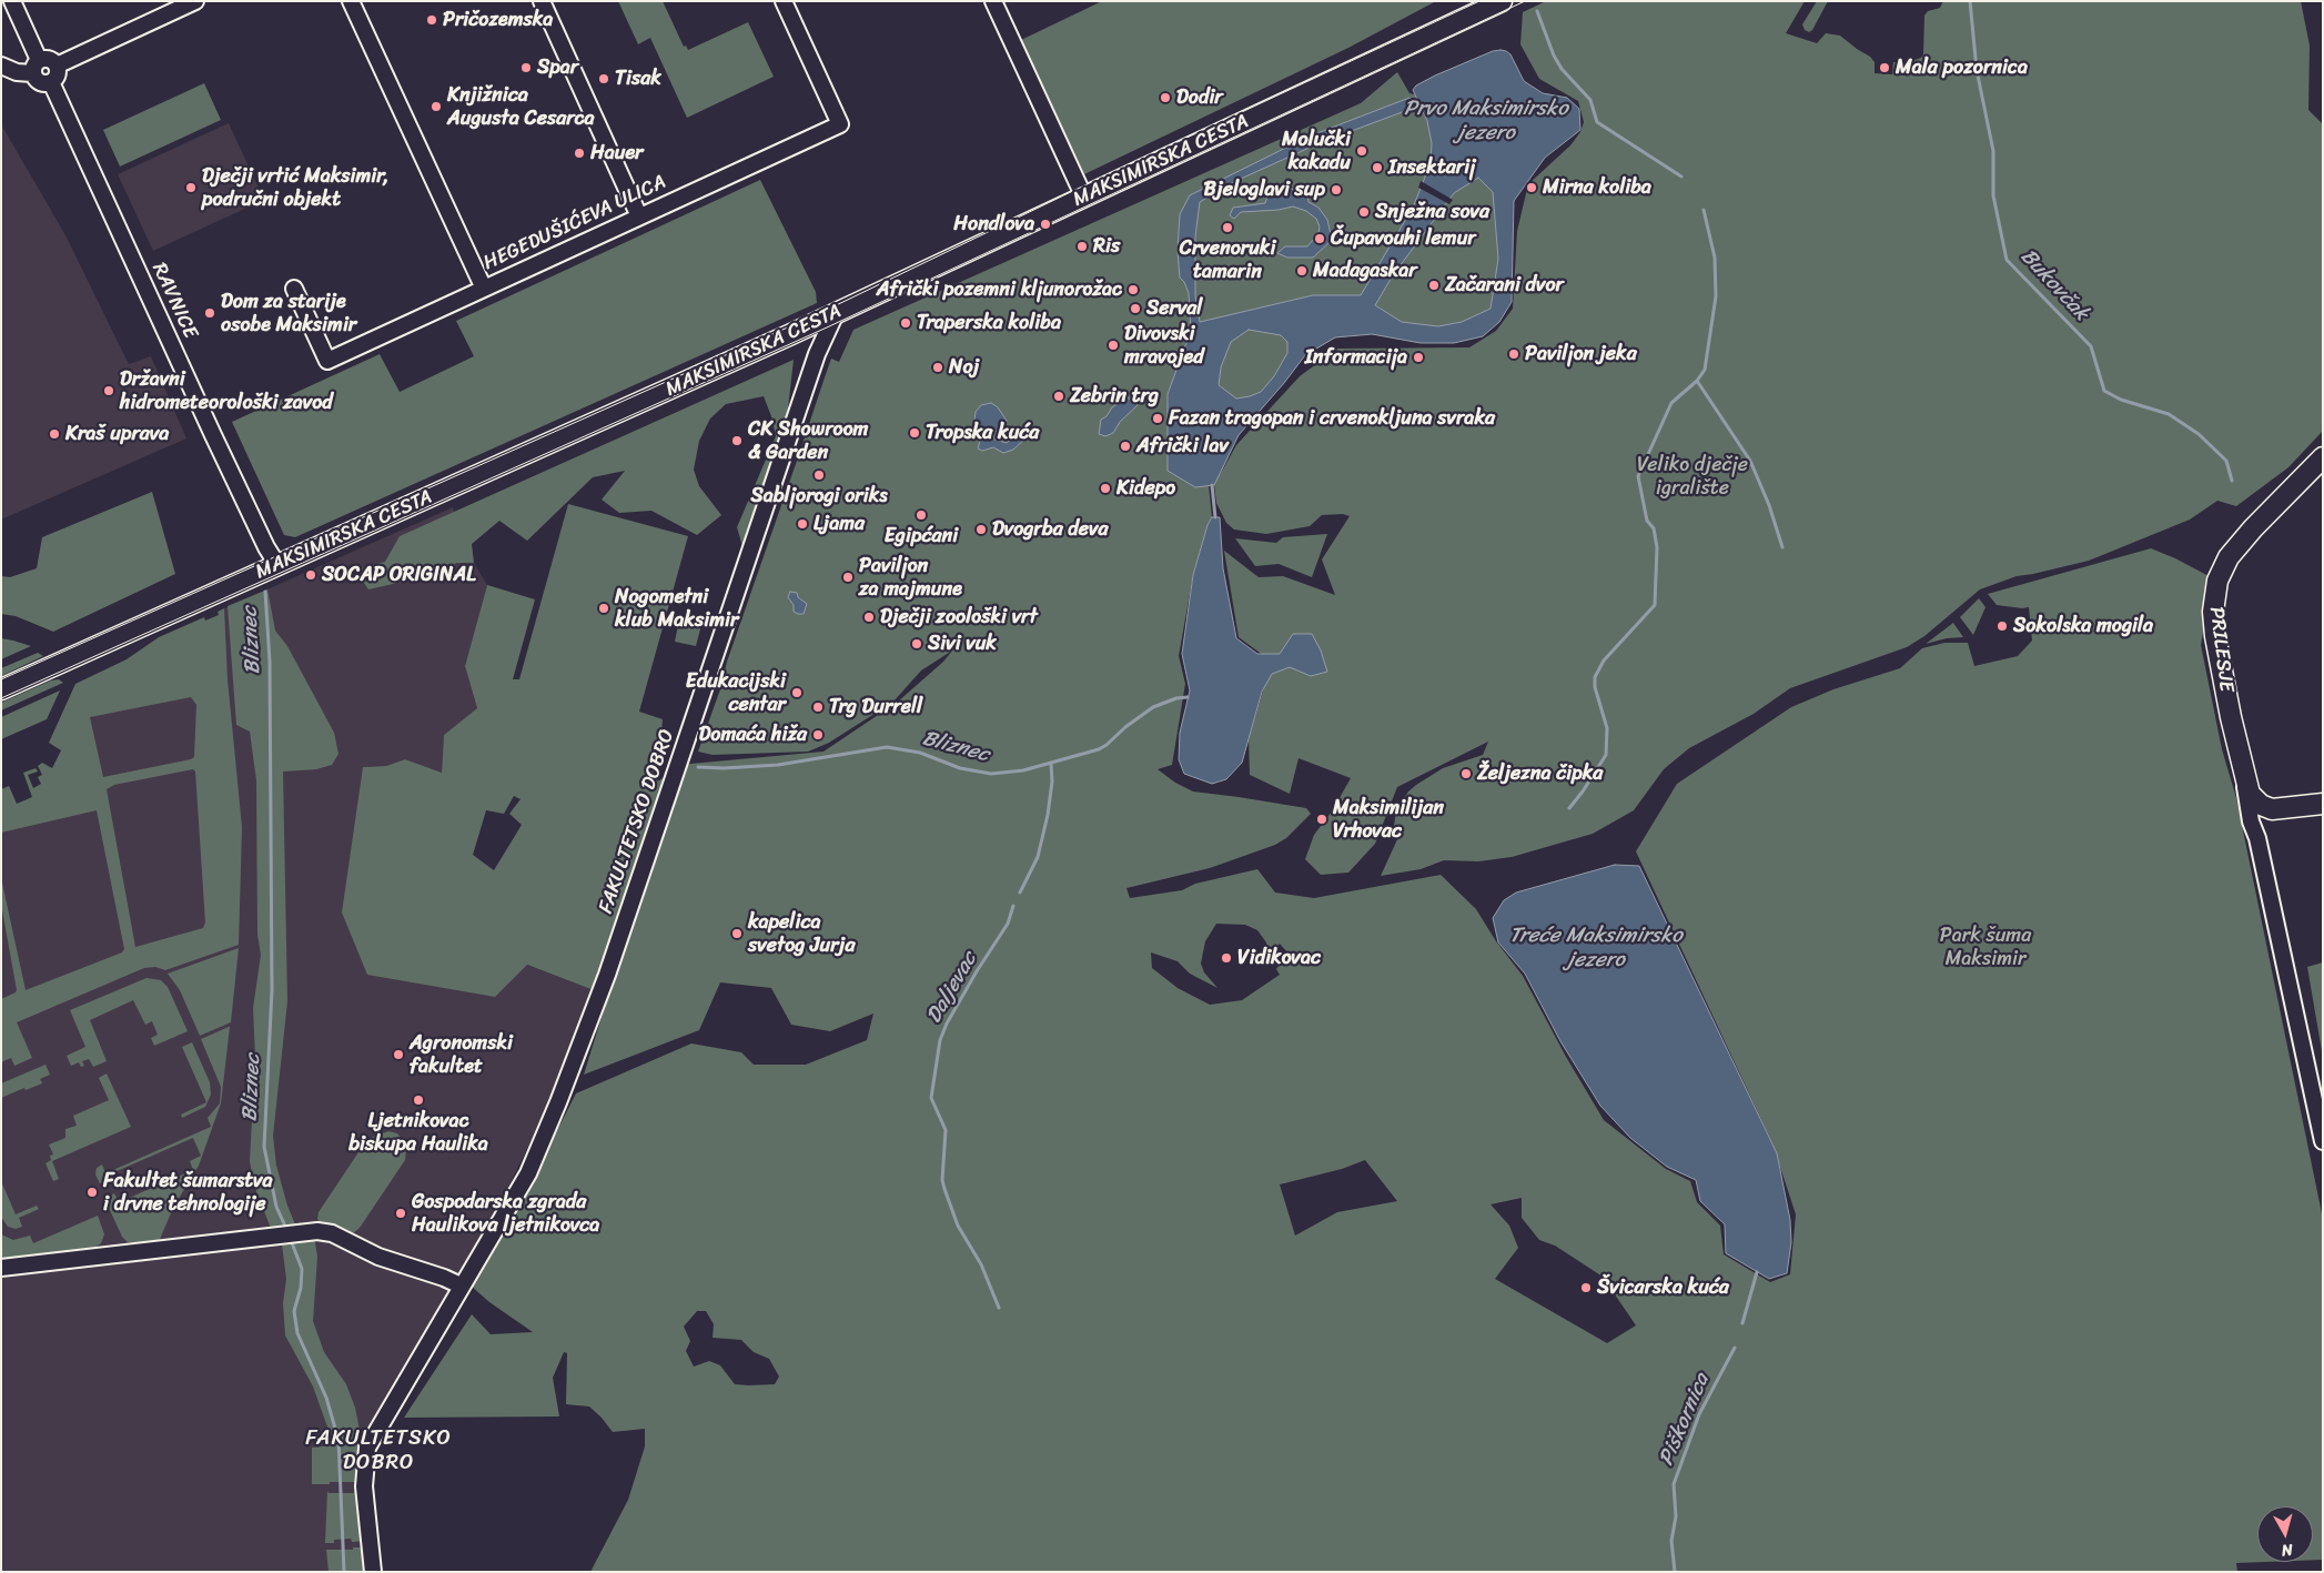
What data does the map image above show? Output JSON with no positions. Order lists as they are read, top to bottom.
{
  "streets": {
    "main road": ["MAKSIMIRSKA CESTA", "PRILESJE"],
    "street": ["HEGEDUŠIĆEVA ULICA", "RAVNICE", "FAKULTETSKO DOBRO"]
  },
  "crossings": [
    ["MAKSIMIRSKA CESTA", "RAVNICE"],
    ["MAKSIMIRSKA CESTA", "FAKULTETSKO DOBRO"]
  ],
  "districts": ["FAKULTETSKO DOBRO"],
  "water": [
    "Prvo Maksimirsko jezero",
    "Bukovčak",
    "Bliznec",
    "Treće Maksimirsko jezero",
    "Daljevac",
    "Piškornica"
  ],
  "parks": ["Veliko dječje igralište", "Park šuma Maksimir"],
  "places": [
    "Pričozemska",
    "Spar",
    "Mala pozornica",
    "Tisak",
    "Dodir",
    "Knjižnica Augusta Cesarca",
    "Molučki kakadu",
    "Hauer",
    "Insektarij",
    "Dječji vrtić Maksimir, područni objekt",
    "Mirna koliba",
    "Bjeloglavi sup",
    "Snježna sova",
    "Hondlova",
    "Crvenoruki tamarin",
    "Čupavouhi lemur",
    "Ris",
    "Madagaskar",
    "Začarani dvor",
    "Afrički pozemni kljunorožac",
    "Serval",
    "Dom za starije osobe Maksimir",
    "Traperska koliba",
    "Divovski mravojed",
    "Paviljon jeka",
    "Informacija",
    "Noj",
    "Državni hidrometeorološki zavod",
    "Zebrin trg",
    "Fazan tragopan i crvenokljuna svraka",
    "Tropska kuća",
    "Kraš uprava",
    "CK Showroom & Garden",
    "Afrički lav",
    "Sabljorogi oriks",
    "Kidepo",
    "Egipćani",
    "Ljama",
    "Dvogrba deva",
    "SOCAP ORIGINAL",
    "Paviljon za majmune",
    "Nogometni klub Maksimir",
    "Dječji zoološki vrt",
    "Sokolska mogila",
    "Sivi vuk",
    "Edukacijski centar",
    "Trg Durrell",
    "Domaća hiža",
    "Željezna čipka",
    "Maksimilijan Vrhovac",
    "kapelica svetog Jurja",
    "Vidikovac",
    "Agronomski fakultet",
    "Ljetnikovac biskupa Haulika",
    "Fakultet šumarstva i drvne tehnologije",
    "Gospodarska zgrada Haulikova ljetnikovca",
    "Švicarska kuća"
  ],
  "north": "bottom"
}
